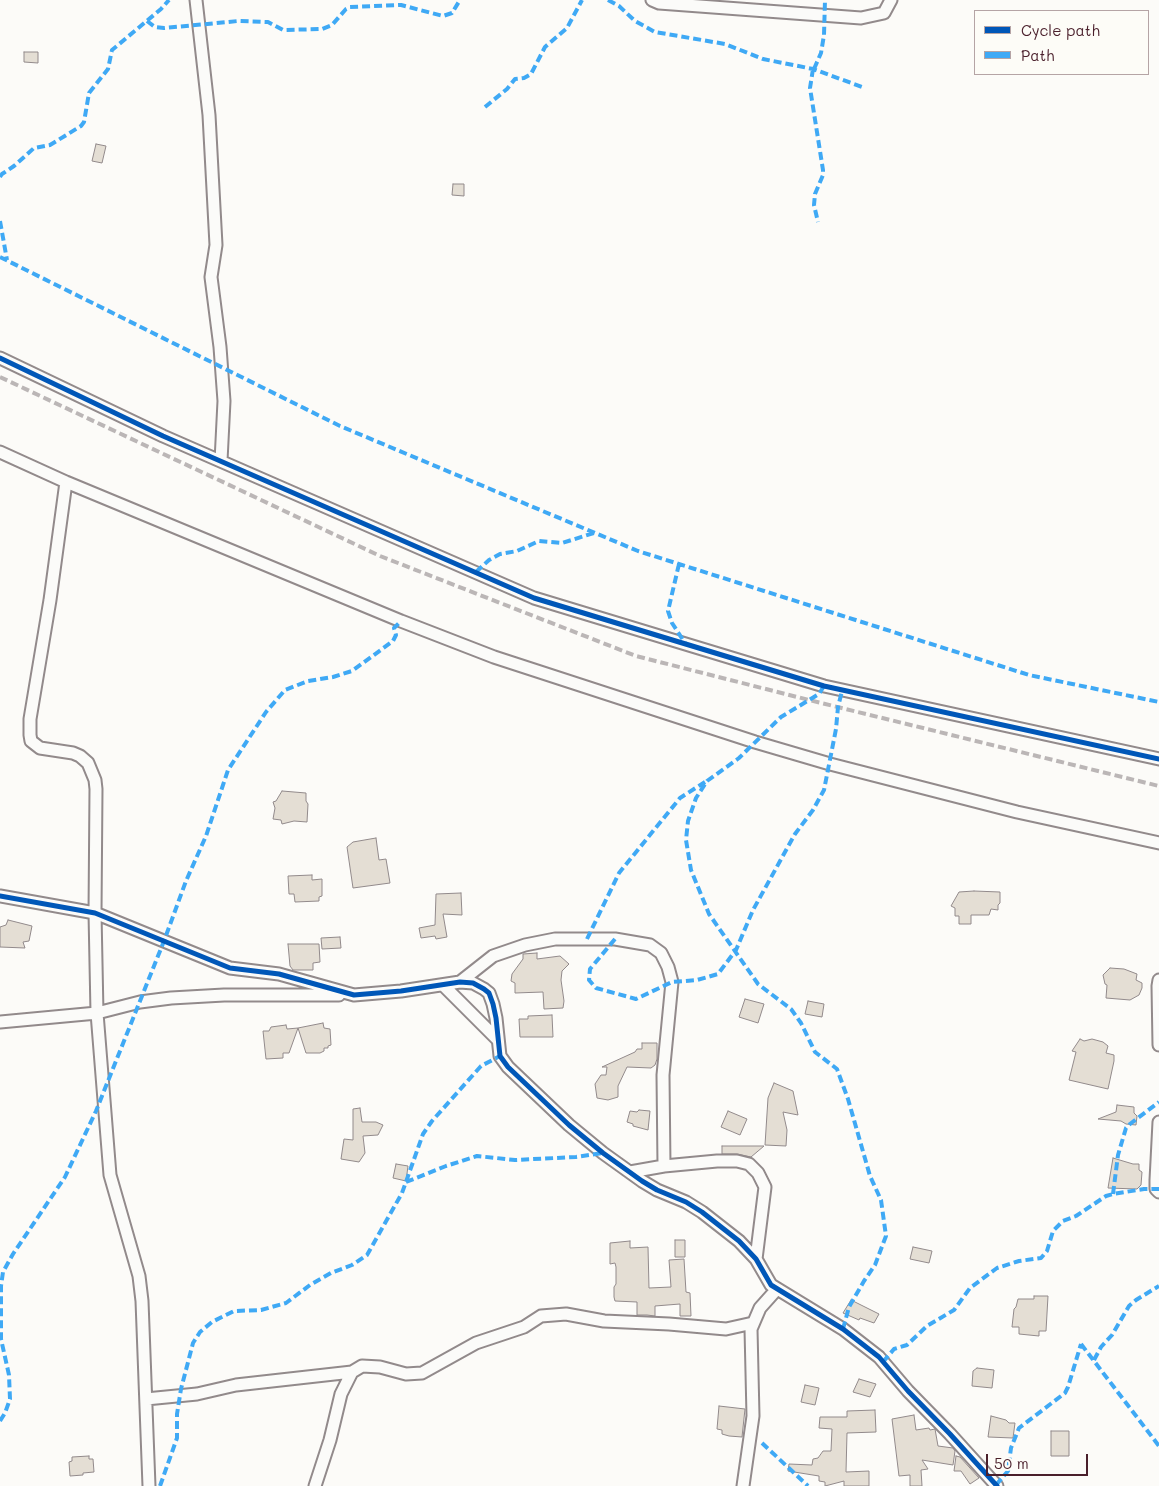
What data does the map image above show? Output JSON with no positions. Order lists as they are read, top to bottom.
{
  "legend": ["Cycle path", "Path"],
  "scale_bar": "50 m"
}
